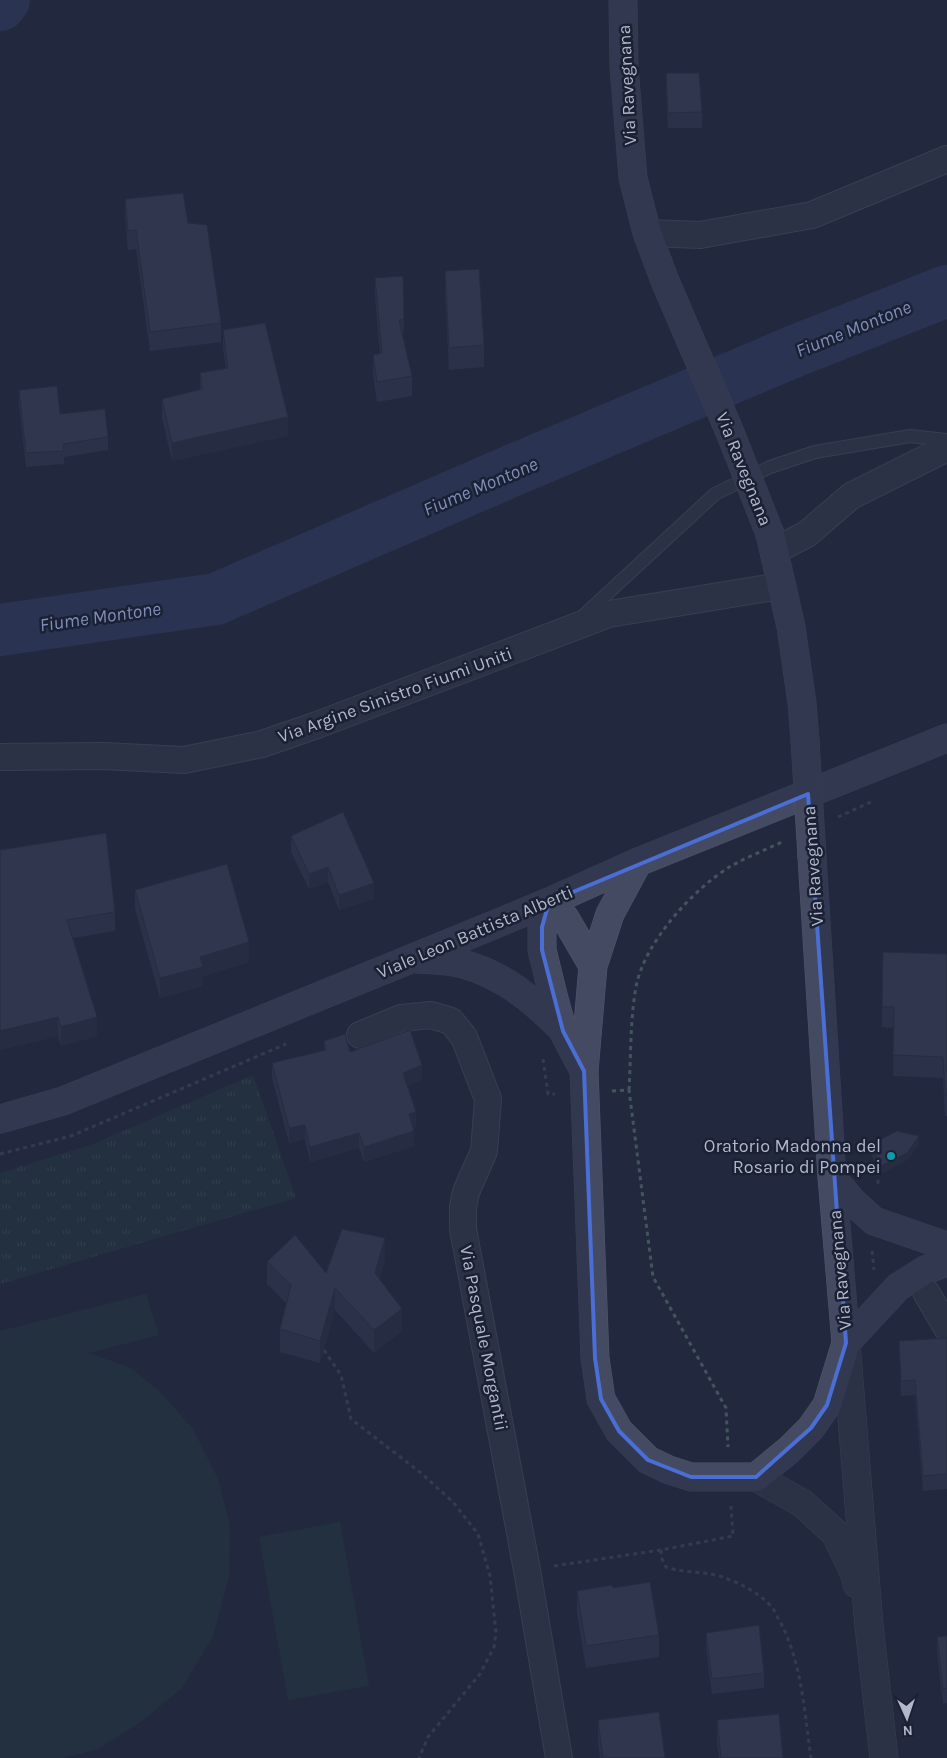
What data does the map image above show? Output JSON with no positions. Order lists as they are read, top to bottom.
{
  "streets": {
    "main road": ["Via Ravegnana", "Viale Leon Battista Alberti"],
    "street": ["Via Argine Sinistro Fiumi Uniti", "Via Pasquale Morgantii"]
  },
  "crossings": [
    ["Via Ravegnana", "Via Argine Sinistro Fiumi Uniti"]
  ],
  "water": ["Fiume Montone"],
  "places": ["Oratorio Madonna del Rosario di Pompei"],
  "north": "bottom"
}
